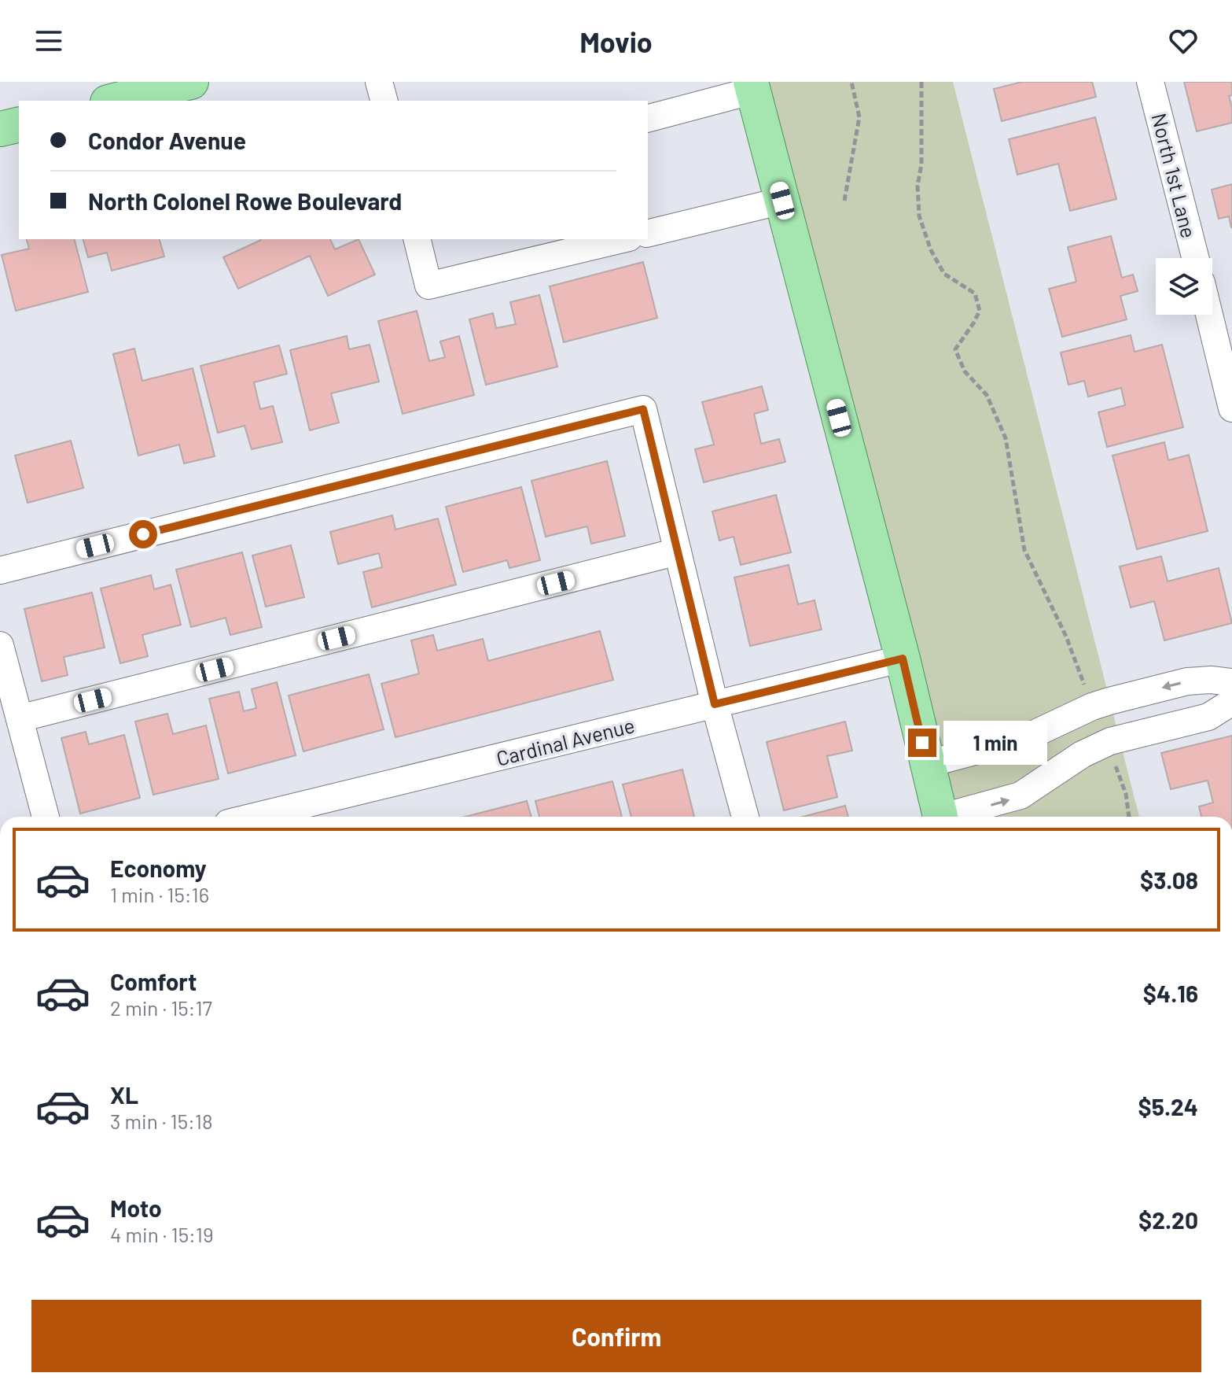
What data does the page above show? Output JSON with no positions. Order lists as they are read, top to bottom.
{
  "streets": {
    "street": ["North 1st Lane", "Cardinal Avenue"]
  },
  "page": {
    "header": "Movio",
    "banner": ["Condor Avenue", "North Colonel Rowe Boulevard"],
    "bubble": "1 min",
    "list": [
      {
        "name": "Economy",
        "note": "1 min · 15:16",
        "value": "$3.08"
      },
      {
        "name": "Comfort",
        "note": "2 min · 15:17",
        "value": "$4.16"
      },
      {
        "name": "XL",
        "note": "3 min · 15:18",
        "value": "$5.24"
      },
      {
        "name": "Moto",
        "note": "4 min · 15:19",
        "value": "$2.20"
      }
    ],
    "buttons": "Confirm"
  }
}
